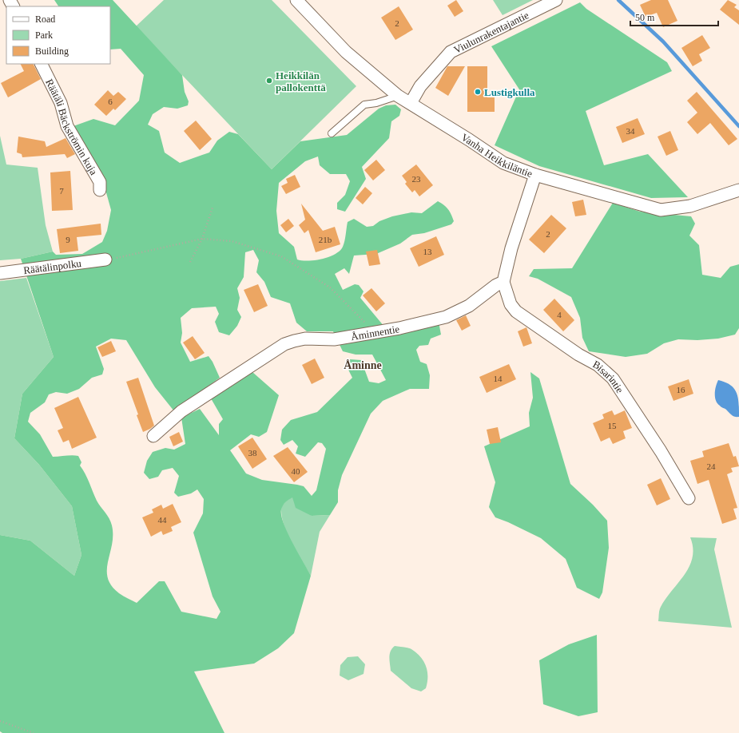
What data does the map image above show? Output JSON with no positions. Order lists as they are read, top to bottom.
{
  "streets": {
    "street": [
      "Viulunrakentajantie",
      "Räätäli Bäckströmin kuja",
      "Vanha Heikkiläntie",
      "Räätälinpolku",
      "Åminnentie",
      "Bisarintie"
    ]
  },
  "crossings": [
    ["Viulunrakentajantie", "Vanha Heikkiläntie"],
    ["Åminnentie", "Bisarintie"]
  ],
  "districts": ["Åminne"],
  "places": ["Heikkilän pallokenttä", "Lustigkulla"],
  "house_numbers": [
    "2",
    "6",
    "34",
    "23",
    "7",
    "2",
    "9",
    "21b",
    "13",
    "4",
    "14",
    "16",
    "15",
    "38",
    "24",
    "40",
    "44"
  ],
  "legend": ["Road", "Park", "Building"],
  "scale_bar": "50 m"
}
